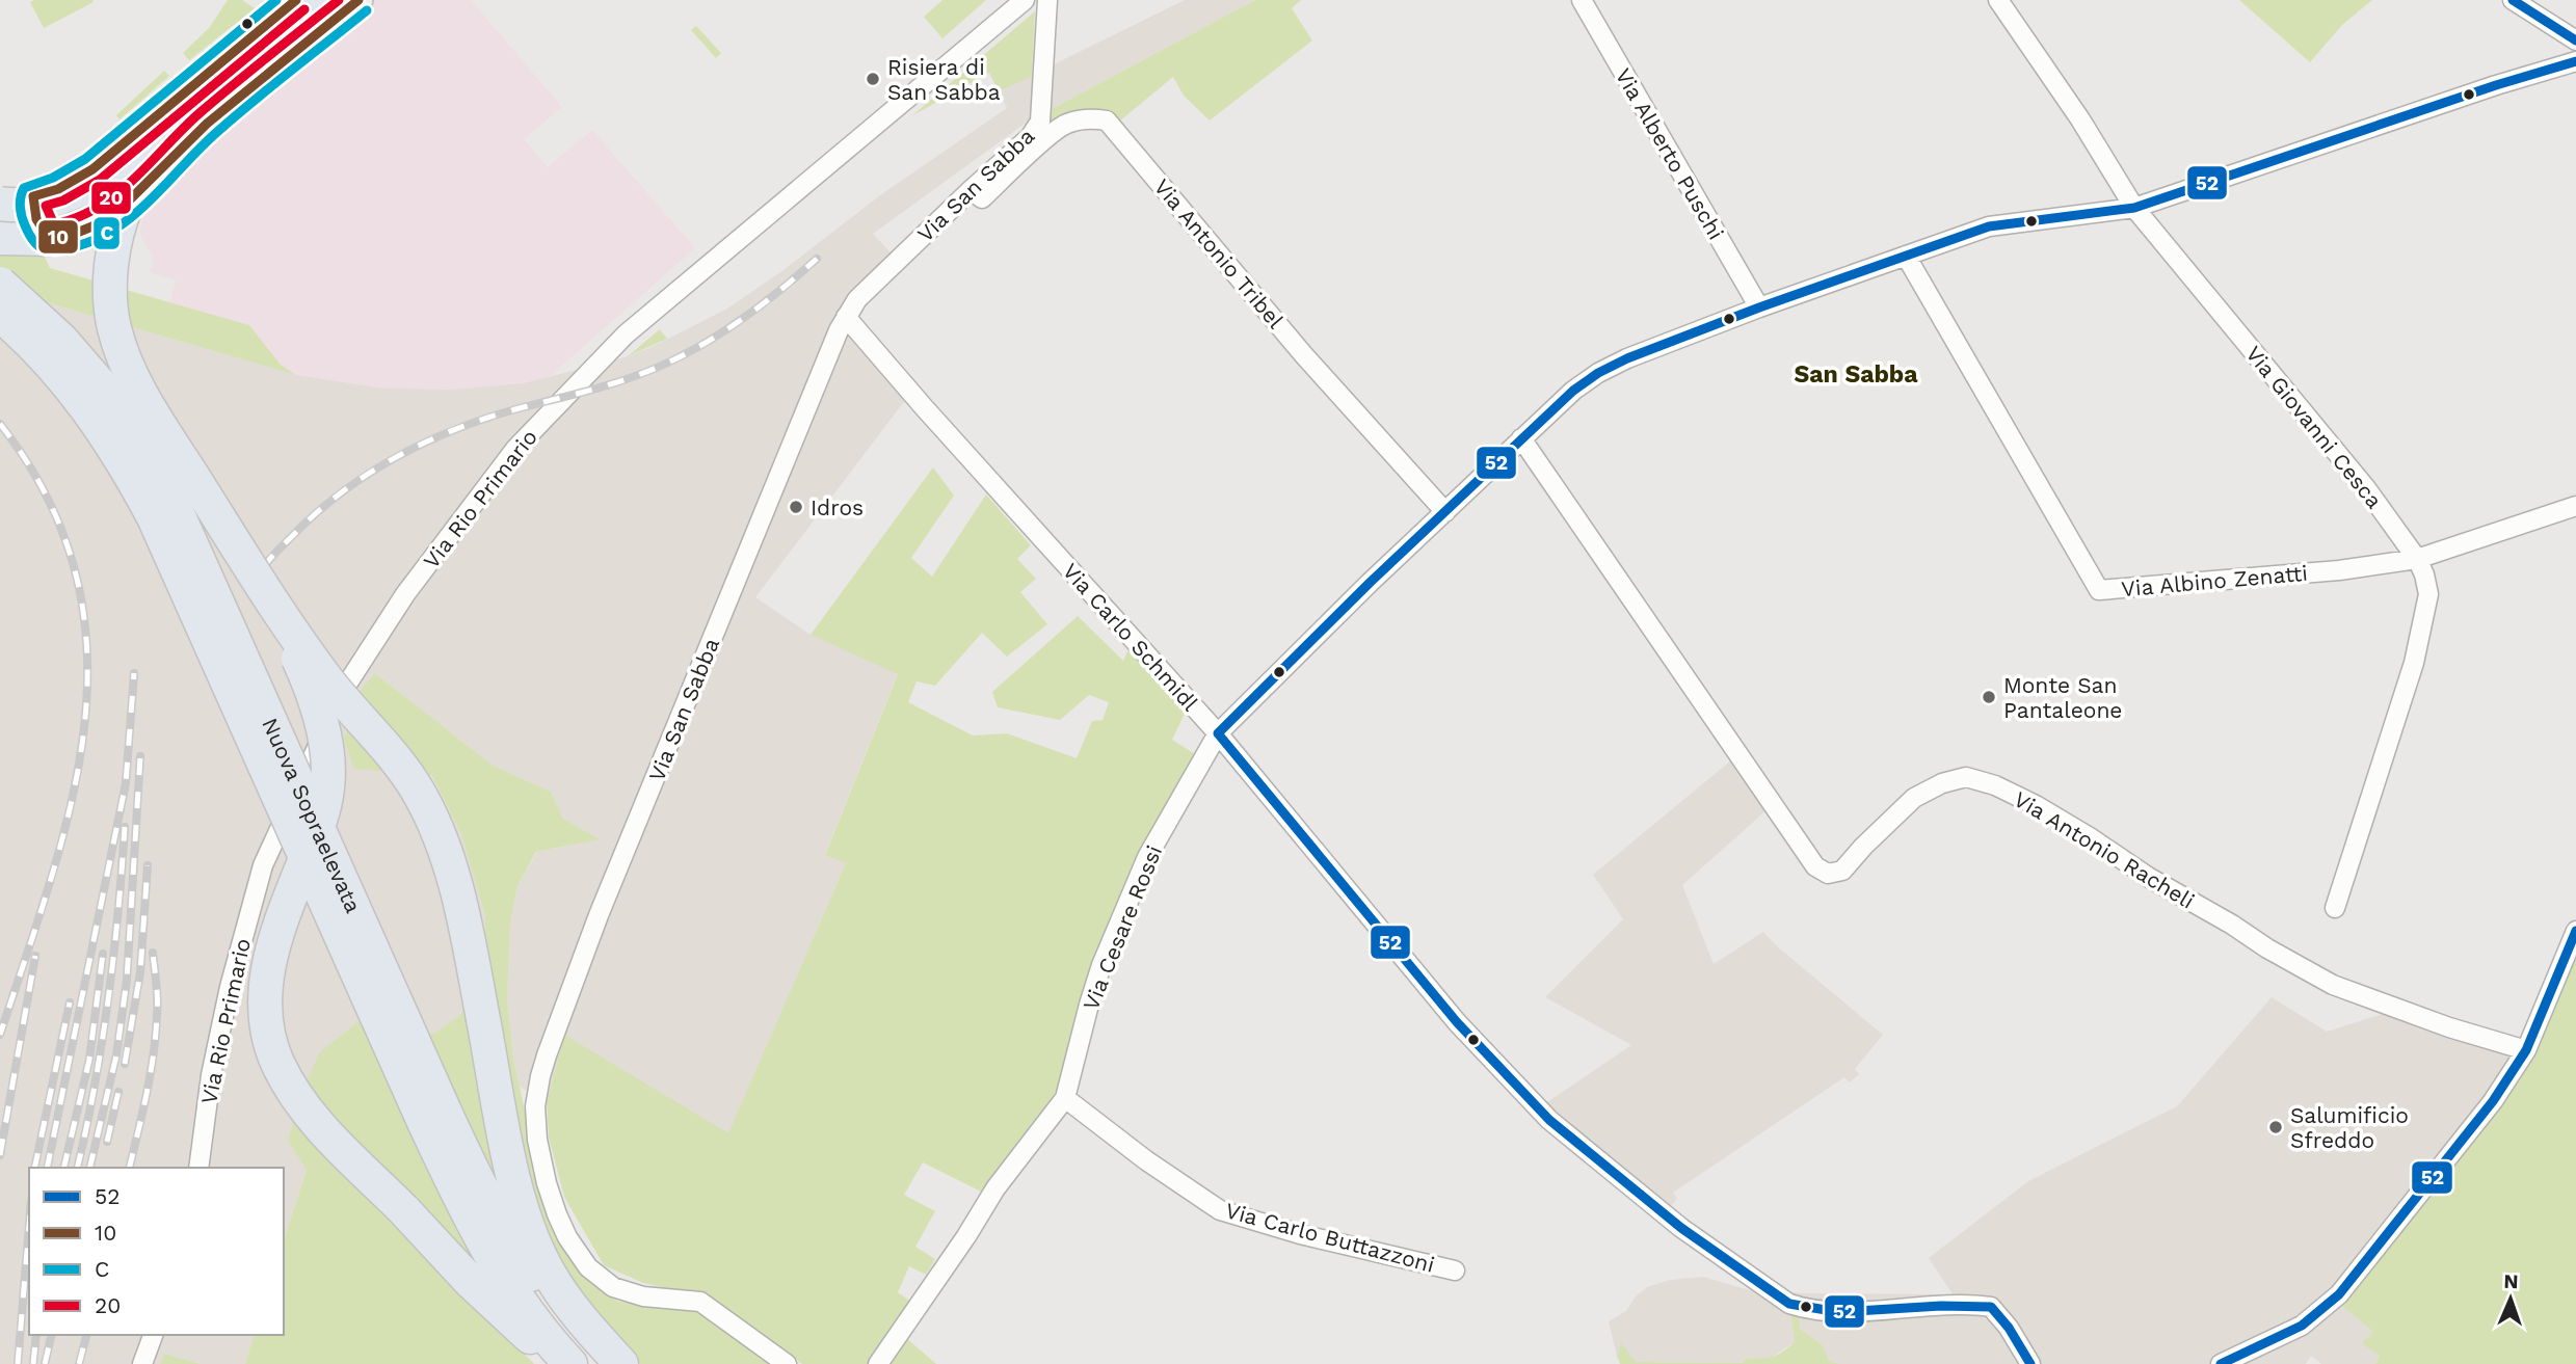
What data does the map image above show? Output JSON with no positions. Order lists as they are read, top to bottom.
{
  "streets": {
    "highway": ["Nuova Sopraelevata"],
    "street": [
      "Via Alberto Puschi",
      "Via San Sabba",
      "Via Antonio Tribel",
      "Via Giovanni Cesca",
      "Via Rio Primario",
      "Via Albino Zenatti",
      "Via Carlo Schmidl",
      "Via Antonio Racheli",
      "Via Cesare Rossi",
      "Via Carlo Buttazzoni"
    ]
  },
  "crossings": [
    ["Via Alberto Puschi", "Via Cesare Rossi"],
    ["Via San Sabba", "Via Antonio Tribel"],
    ["Via San Sabba", "Via Carlo Schmidl"],
    ["Via Antonio Tribel", "Via Cesare Rossi"],
    ["Via Giovanni Cesca", "Via Albino Zenatti"],
    ["Via Giovanni Cesca", "Via Cesare Rossi"],
    ["Via Albino Zenatti", "Via Cesare Rossi"],
    ["Via Carlo Schmidl", "Via Cesare Rossi"],
    ["Via Antonio Racheli", "Via Cesare Rossi"],
    ["Via Cesare Rossi", "Via Carlo Buttazzoni"]
  ],
  "districts": ["San Sabba"],
  "places": [
    "Risiera di San Sabba",
    "Idros",
    "Monte San Pantaleone",
    "Salumificio Sfreddo"
  ],
  "lines": [
    "transit line 52",
    "transit line 10",
    "transit line C",
    "transit line 20"
  ],
  "legend": [
    "52",
    "10",
    "C",
    "20"
  ],
  "north": "top"
}
